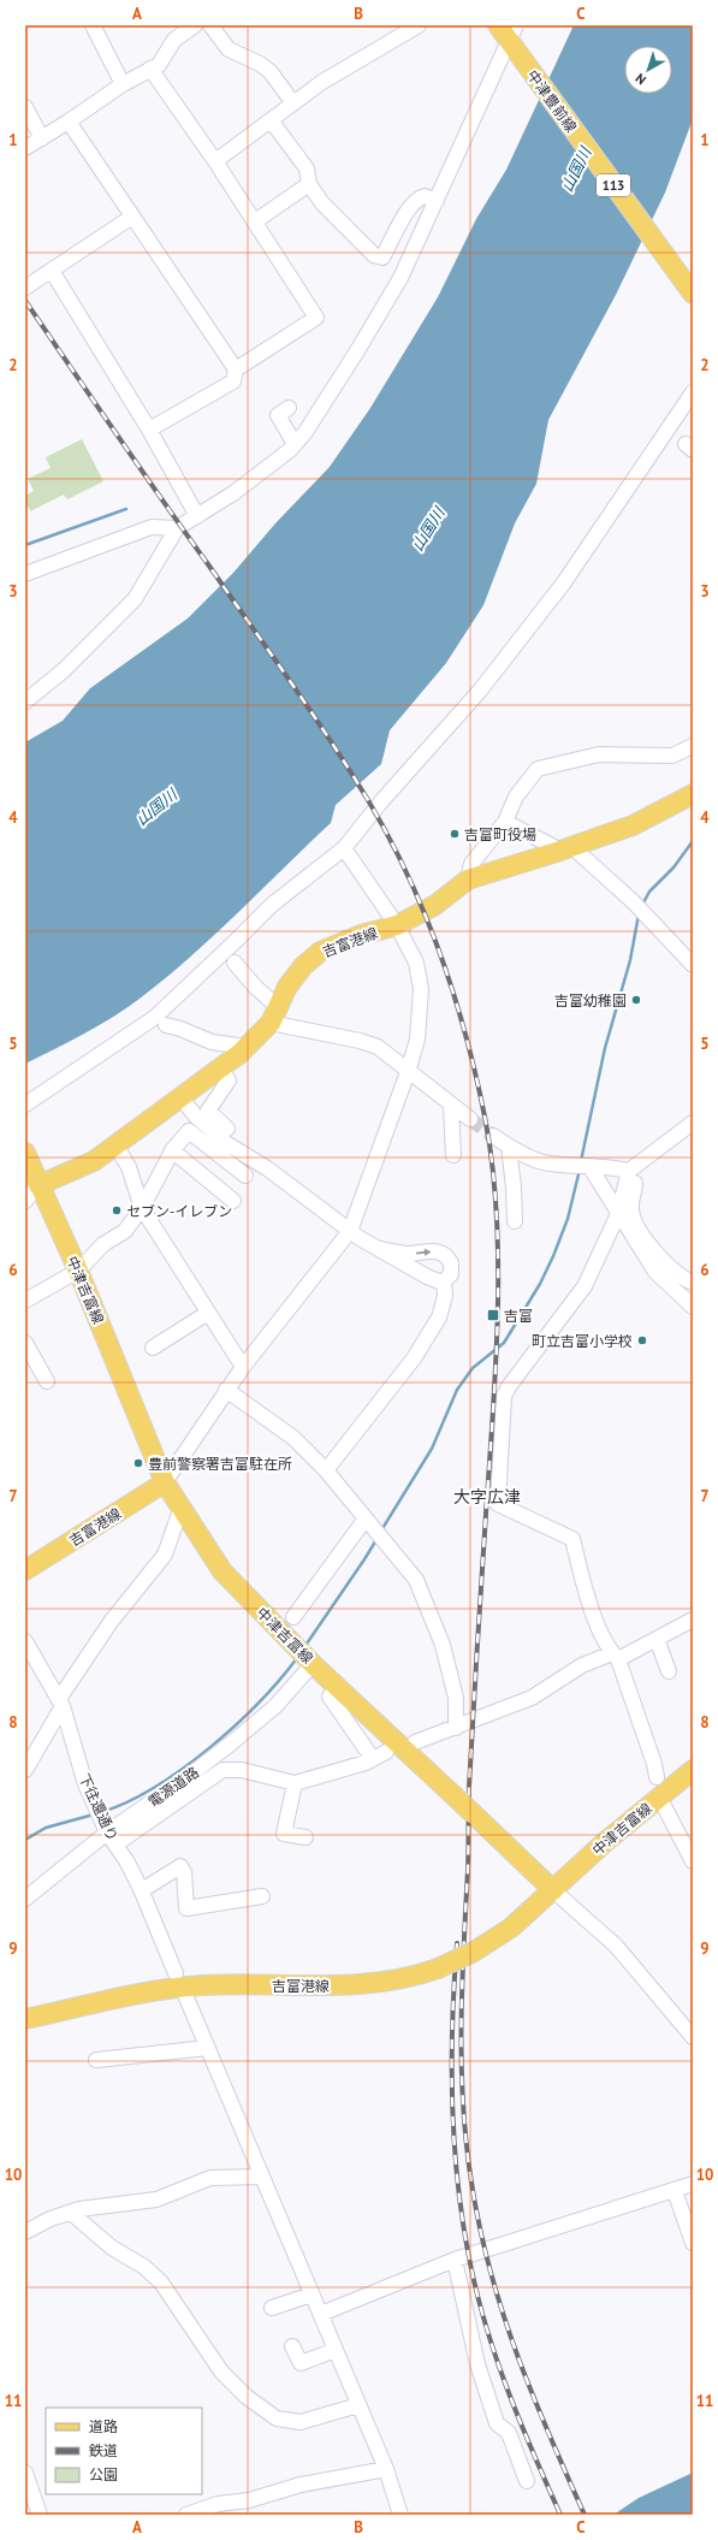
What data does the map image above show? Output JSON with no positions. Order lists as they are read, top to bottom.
{
  "streets": {
    "main road": [
      "中津豊前線",
      "113",
      "吉富港線",
      "中津吉富線"
    ],
    "street": ["電源道路", "下往還通り"]
  },
  "crossings": [
    ["吉富港線", "中津吉富線"],
    ["中津吉富線", "電源道路"],
    ["電源道路", "下往還通り"]
  ],
  "districts": ["大字広津"],
  "water": ["山国川"],
  "places": {
    "other": [
      "吉富町役場",
      "吉富幼稚園",
      "セブン-イレブン",
      "町立吉富小学校",
      "豊前警察署吉富駐在所"
    ],
    "transit": ["吉富"]
  },
  "legend": ["道路", "鉄道", "公園"],
  "north": "bottom left",
  "grid": {
    "columns": ["A", "B", "C"],
    "rows": [
      "1",
      "2",
      "3",
      "4",
      "5",
      "6",
      "7",
      "8",
      "9",
      "10",
      "11"
    ]
  }
}
